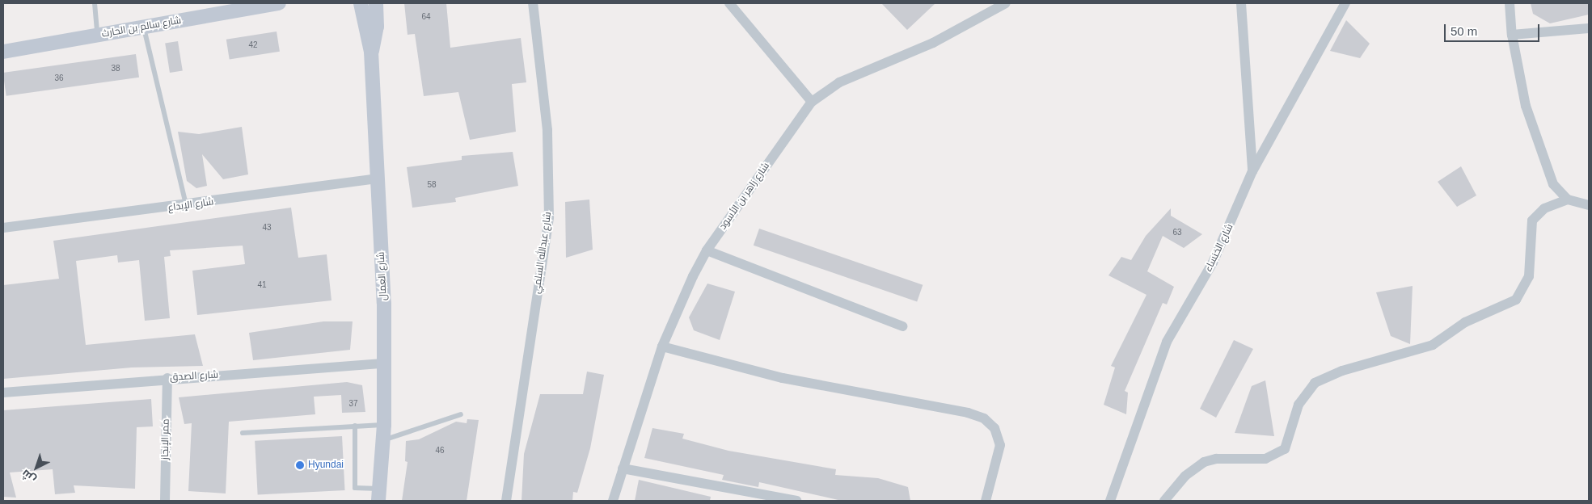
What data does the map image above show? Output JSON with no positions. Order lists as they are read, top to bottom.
{
  "streets": {
    "street": [
      "شارع سالم بن الحارث",
      "شارع زاهر بن الأسود",
      "شارع الإبداع",
      "شارع الخنساء",
      "شارع عبدالله السلمي",
      "شارع العمال",
      "شارع الصدق",
      "ممر الإنجاز"
    ]
  },
  "crossings": [
    ["شارع الإبداع", "شارع العمال"],
    ["شارع العمال", "شارع الصدق"],
    ["شارع الصدق", "ممر الإنجاز"]
  ],
  "places": ["Hyundai"],
  "house_numbers": [
    "64",
    "42",
    "38",
    "36",
    "58",
    "43",
    "63",
    "41",
    "37",
    "46"
  ],
  "scale_bar": "50 m",
  "north": "bottom left"
}
